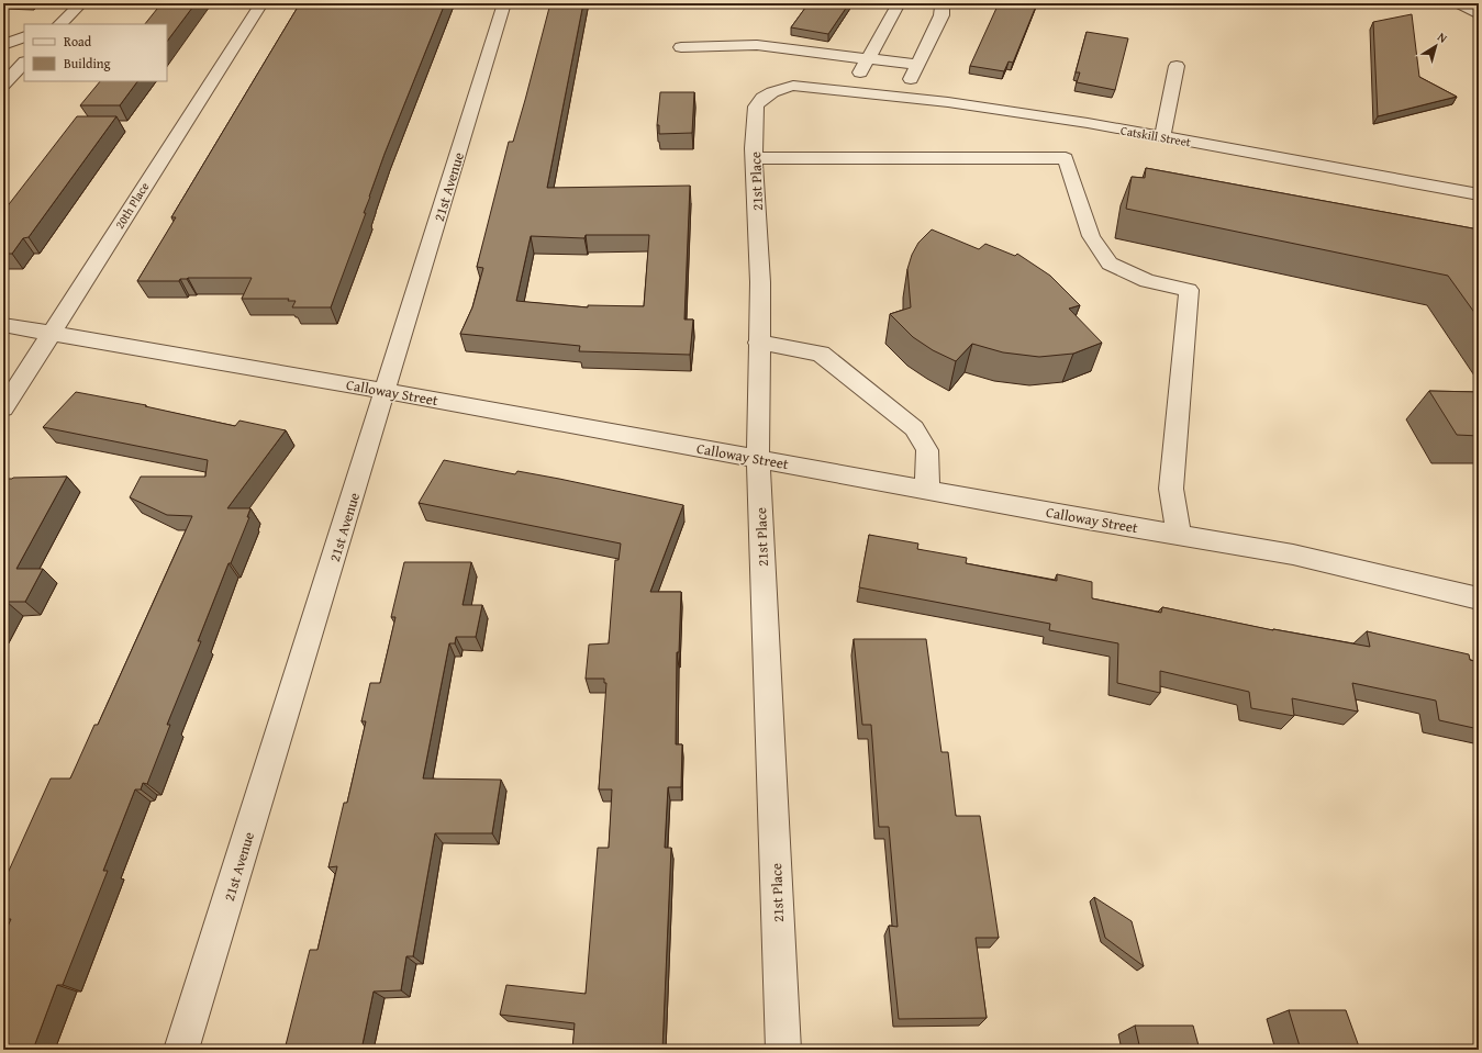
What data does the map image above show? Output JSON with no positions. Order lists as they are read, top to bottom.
{
  "streets": {
    "street": [
      "Catskill Street",
      "21st Place",
      "21st Avenue",
      "20th Place",
      "Calloway Street"
    ]
  },
  "crossings": [
    ["Catskill Street", "21st Place"],
    ["21st Place", "Calloway Street"],
    ["21st Avenue", "Calloway Street"],
    ["20th Place", "Calloway Street"]
  ],
  "legend": ["Road", "Building"],
  "north": "top right"
}
